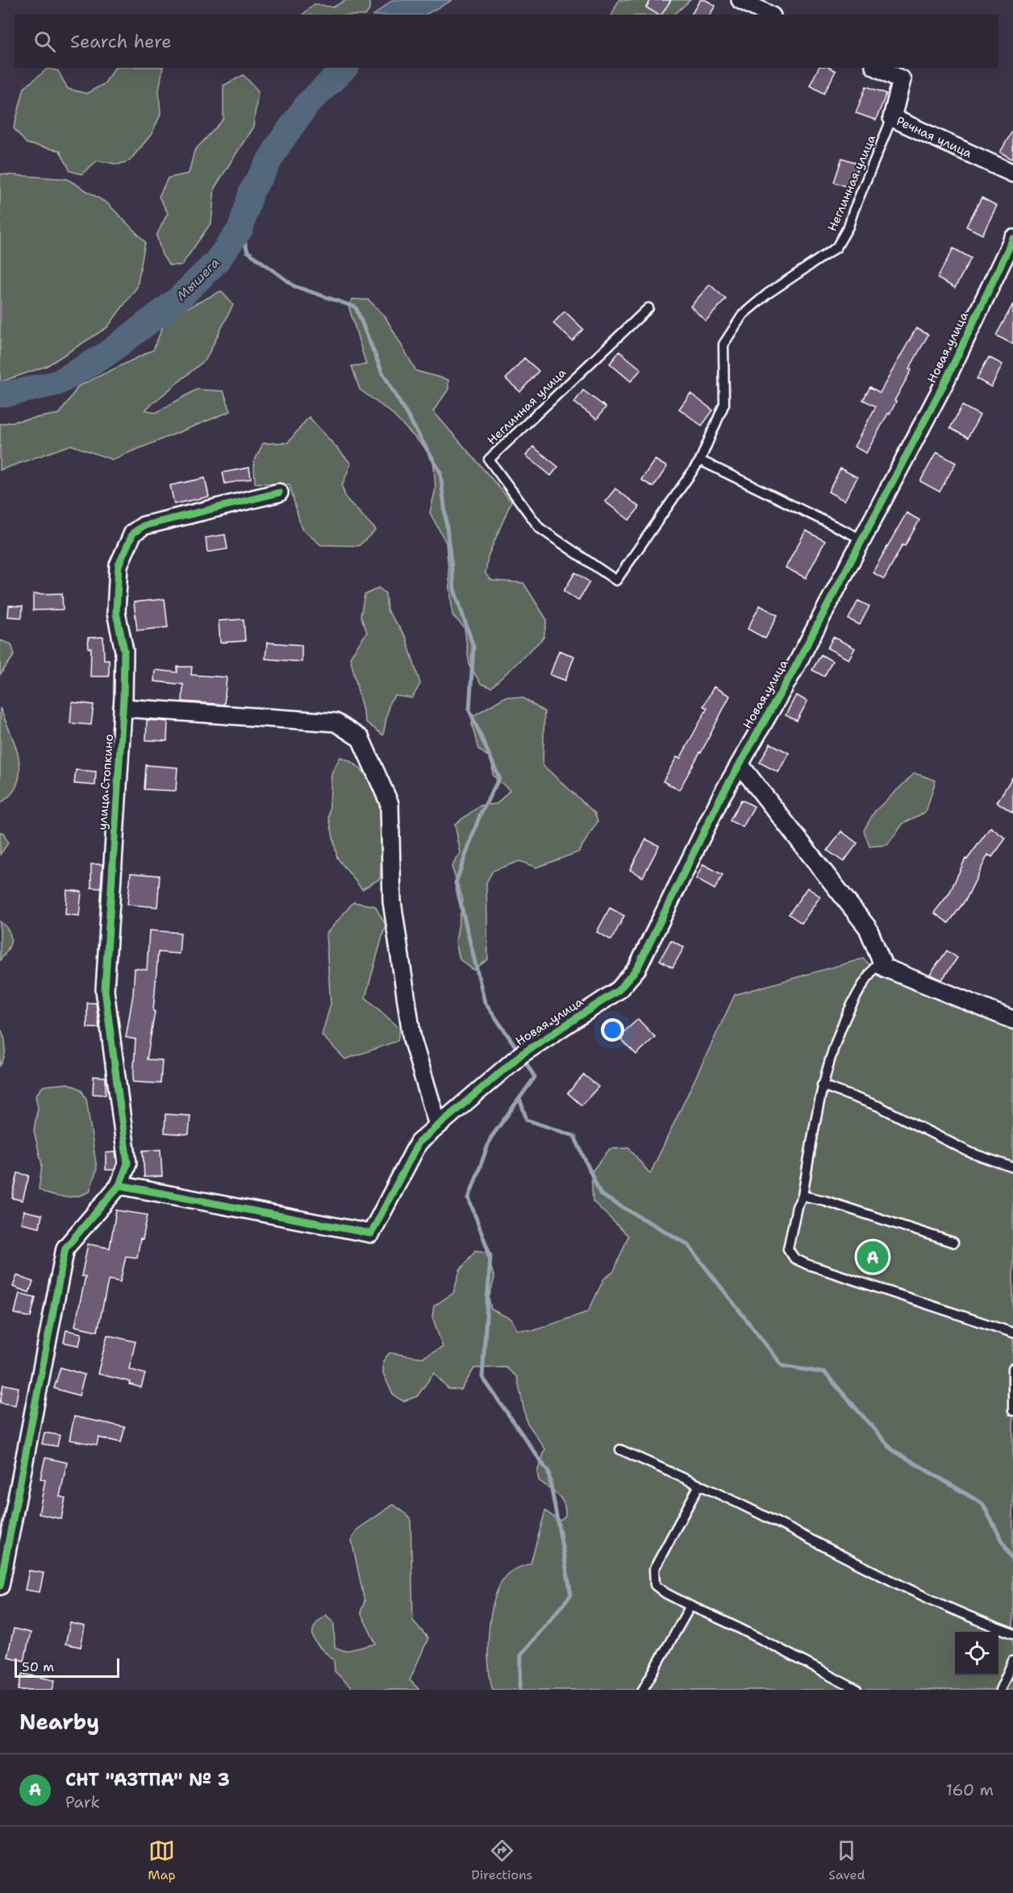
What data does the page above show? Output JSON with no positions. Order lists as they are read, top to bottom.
{
  "streets": {
    "street": ["Речная улица", "Новая улица", "улица Стопкино"],
    "lane": ["Неглинная улица"]
  },
  "crossings": [
    ["Речная улица", "Неглинная улица"],
    ["Новая улица", "улица Стопкино"]
  ],
  "water": ["Мышега"],
  "scale_bar": "50 m",
  "page": {
    "search": "Search here",
    "pins": "A",
    "scale": "50 m",
    "heading": "Nearby",
    "list": [
      {
        "mark": "A",
        "name": "СНТ \"АЗТПА\" № 3",
        "note": "Park",
        "value": "160 m"
      }
    ],
    "nav": ["Map", "Directions", "Saved"]
  }
}
